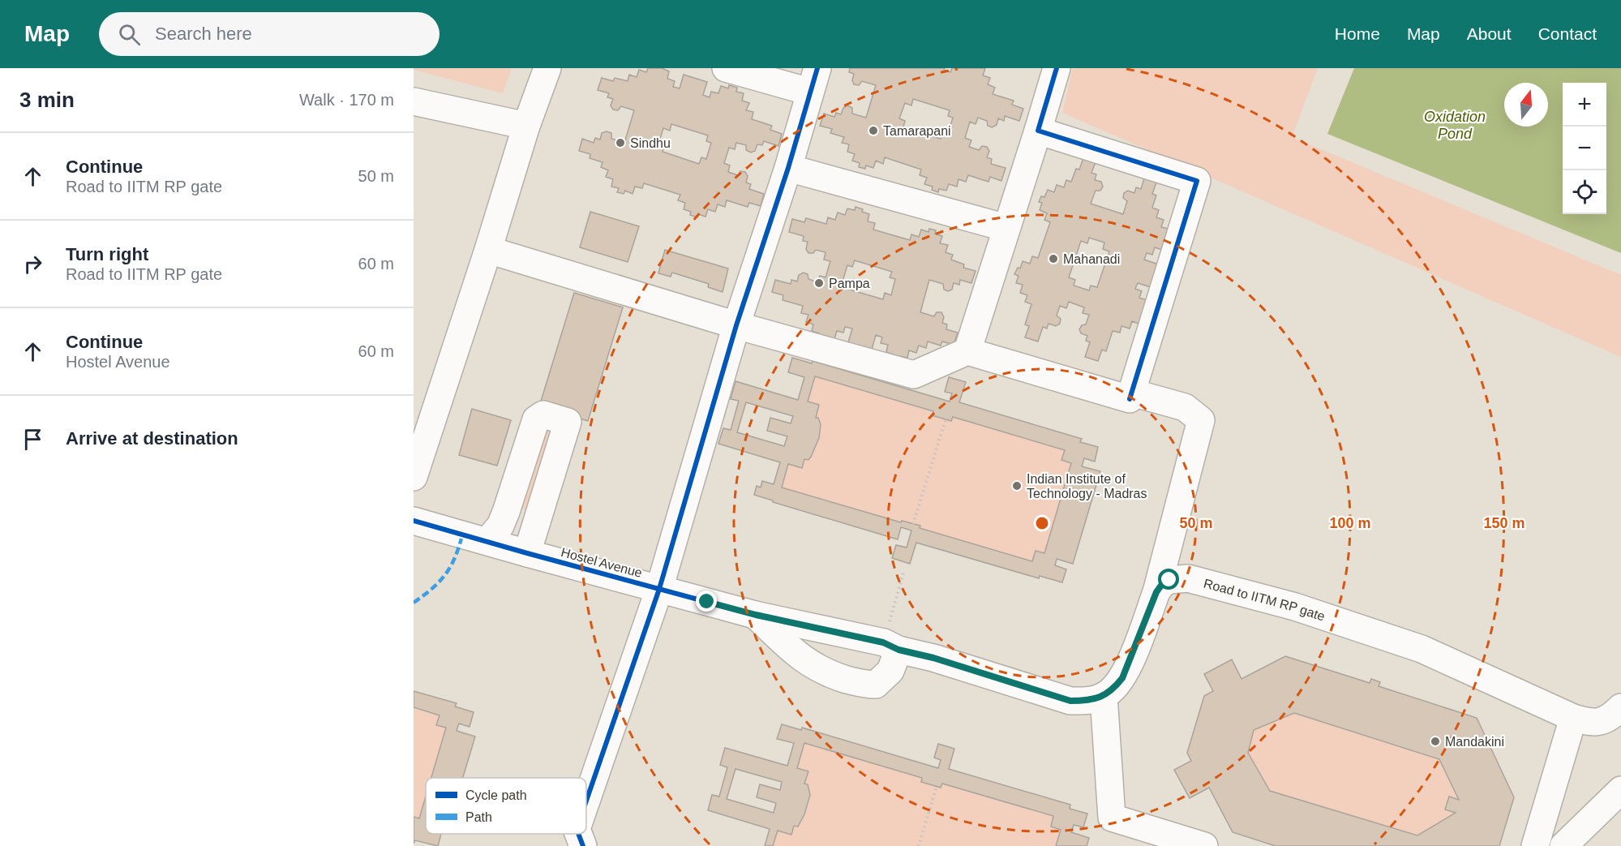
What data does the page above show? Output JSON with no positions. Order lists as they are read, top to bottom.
{
  "streets": {
    "street": ["Hostel Avenue", "Road to IITM RP gate"]
  },
  "water": ["Oxidation Pond"],
  "places": [
    "Tamarapani",
    "Sindhu",
    "Mahanadi",
    "Pampa",
    "Indian Institute of Technology - Madras",
    "Mandakini"
  ],
  "legend": ["Cycle path", "Path"],
  "north": "top",
  "page": {
    "header": "Map",
    "search": "Search here",
    "nav": [
      "Home",
      "Map",
      "About",
      "Contact"
    ],
    "heading": ["3 min", "Walk · 170 m"],
    "map_buttons": ["+", "−"],
    "list": [
      ["Continue", "Road to IITM RP gate", "50 m"],
      ["Turn right", "Road to IITM RP gate", "60 m"],
      ["Continue", "Hostel Avenue", "60 m"],
      "Arrive at destination"
    ]
  },
  "rings": ["50 m", "100 m", "150 m"]
}
